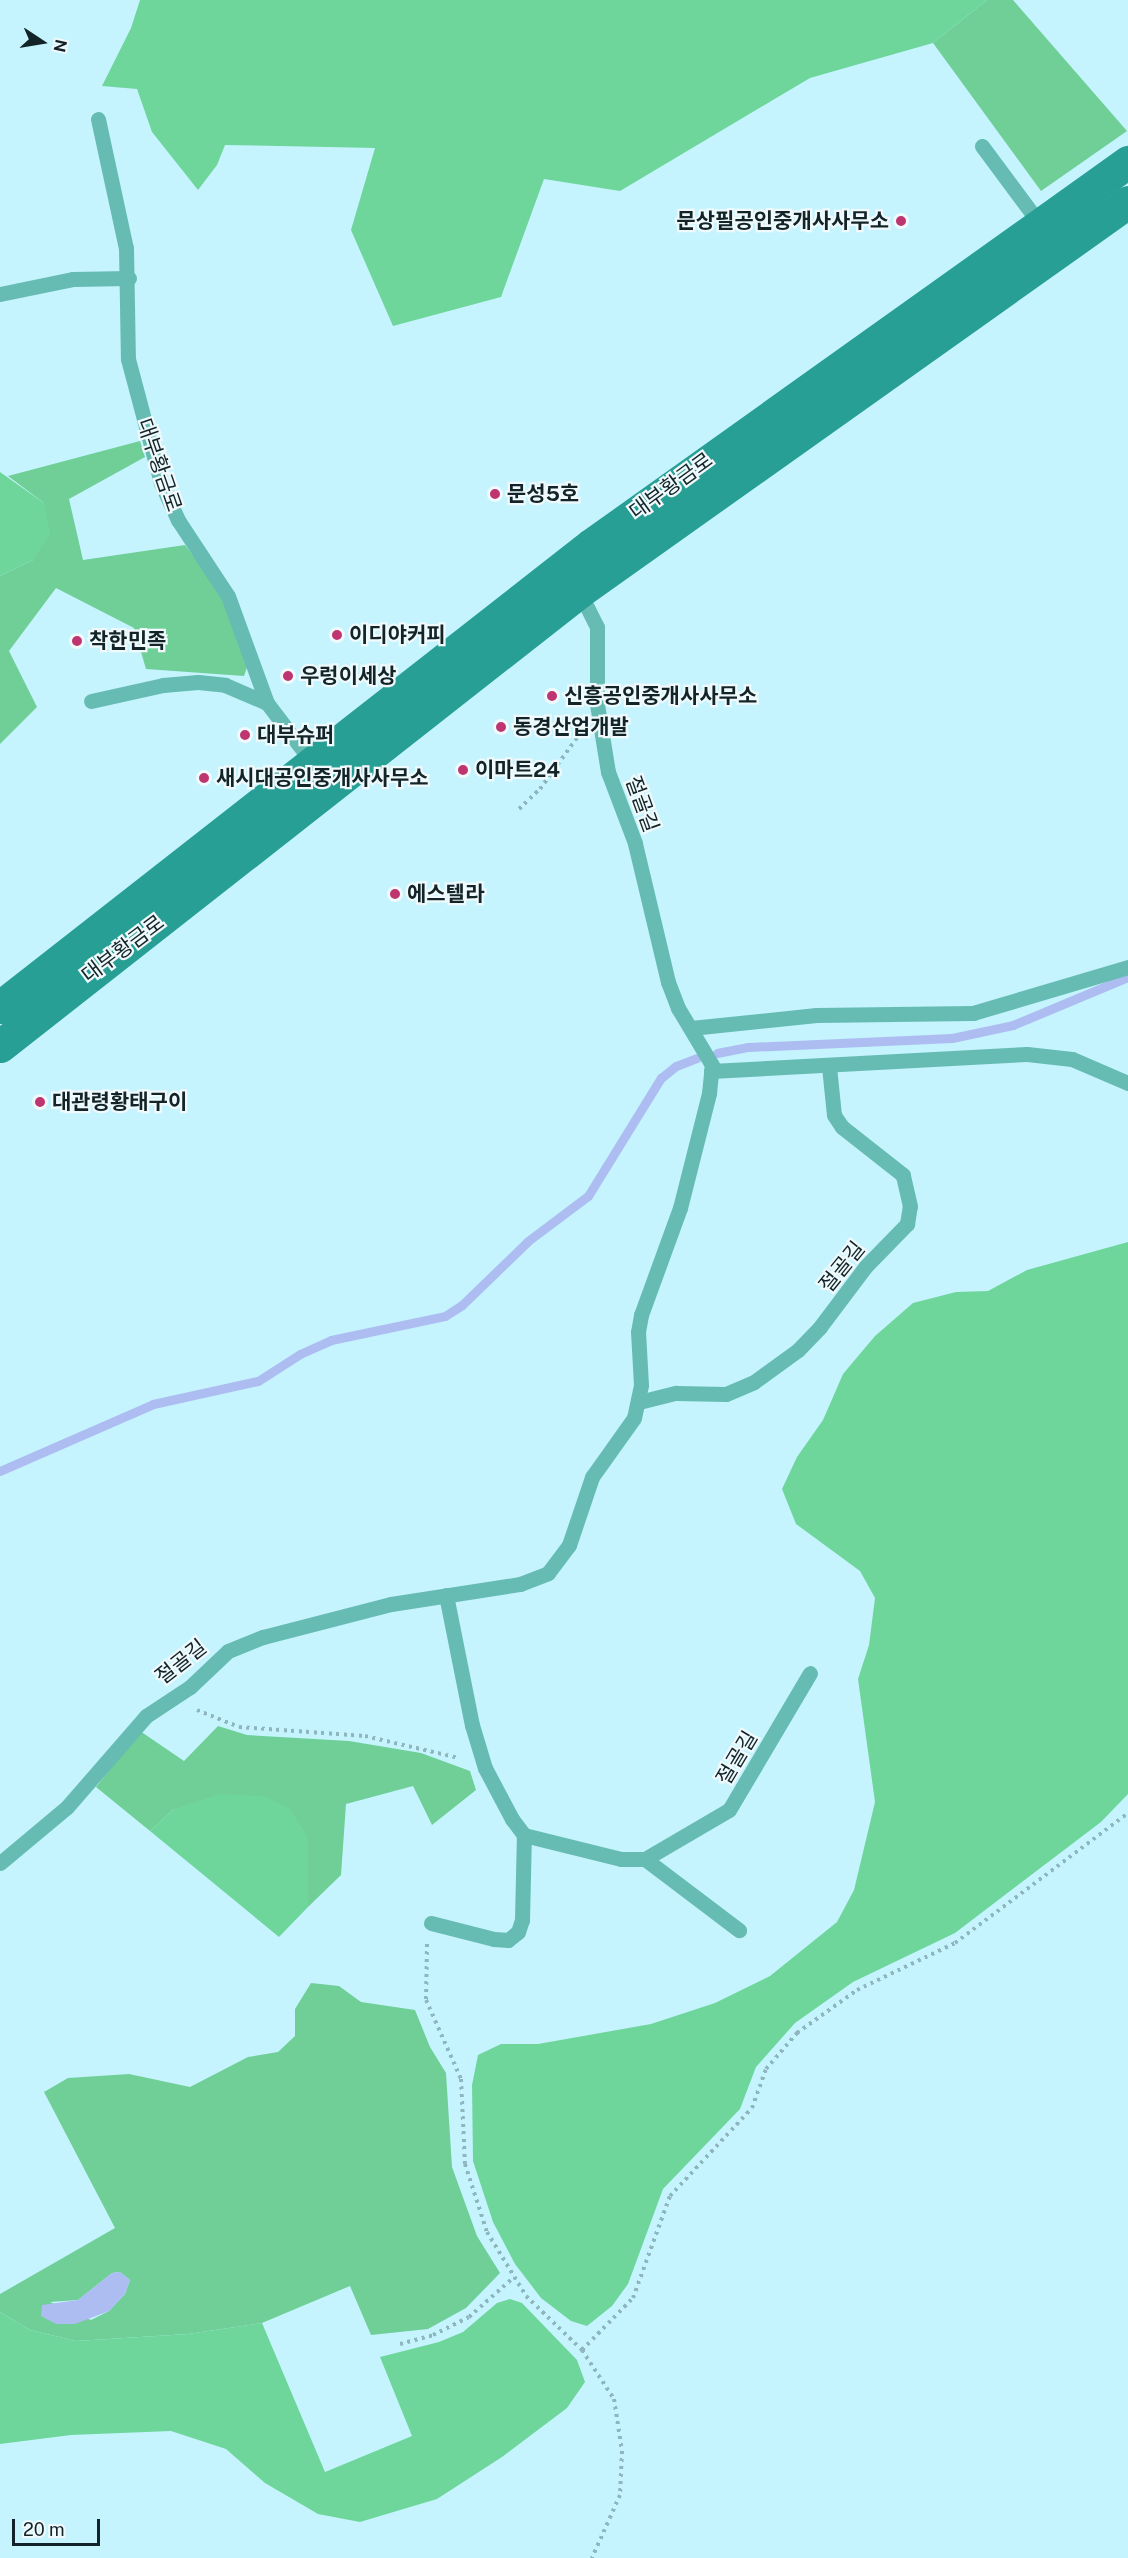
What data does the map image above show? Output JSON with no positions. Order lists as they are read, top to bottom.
{
  "streets": {
    "main road": ["대부황금로"],
    "lane": ["절골길"]
  },
  "crossings": [
    ["대부황금로", "절골길"]
  ],
  "places": [
    "문상필공인중개사사무소",
    "문성5호",
    "이디야커피",
    "착한민족",
    "우렁이세상",
    "신흥공인중개사사무소",
    "동경산업개발",
    "대부슈퍼",
    "이마트24",
    "새시대공인중개사사무소",
    "에스텔라",
    "대관령황태구이"
  ],
  "scale_bar": "20 m",
  "north": "right"
}
